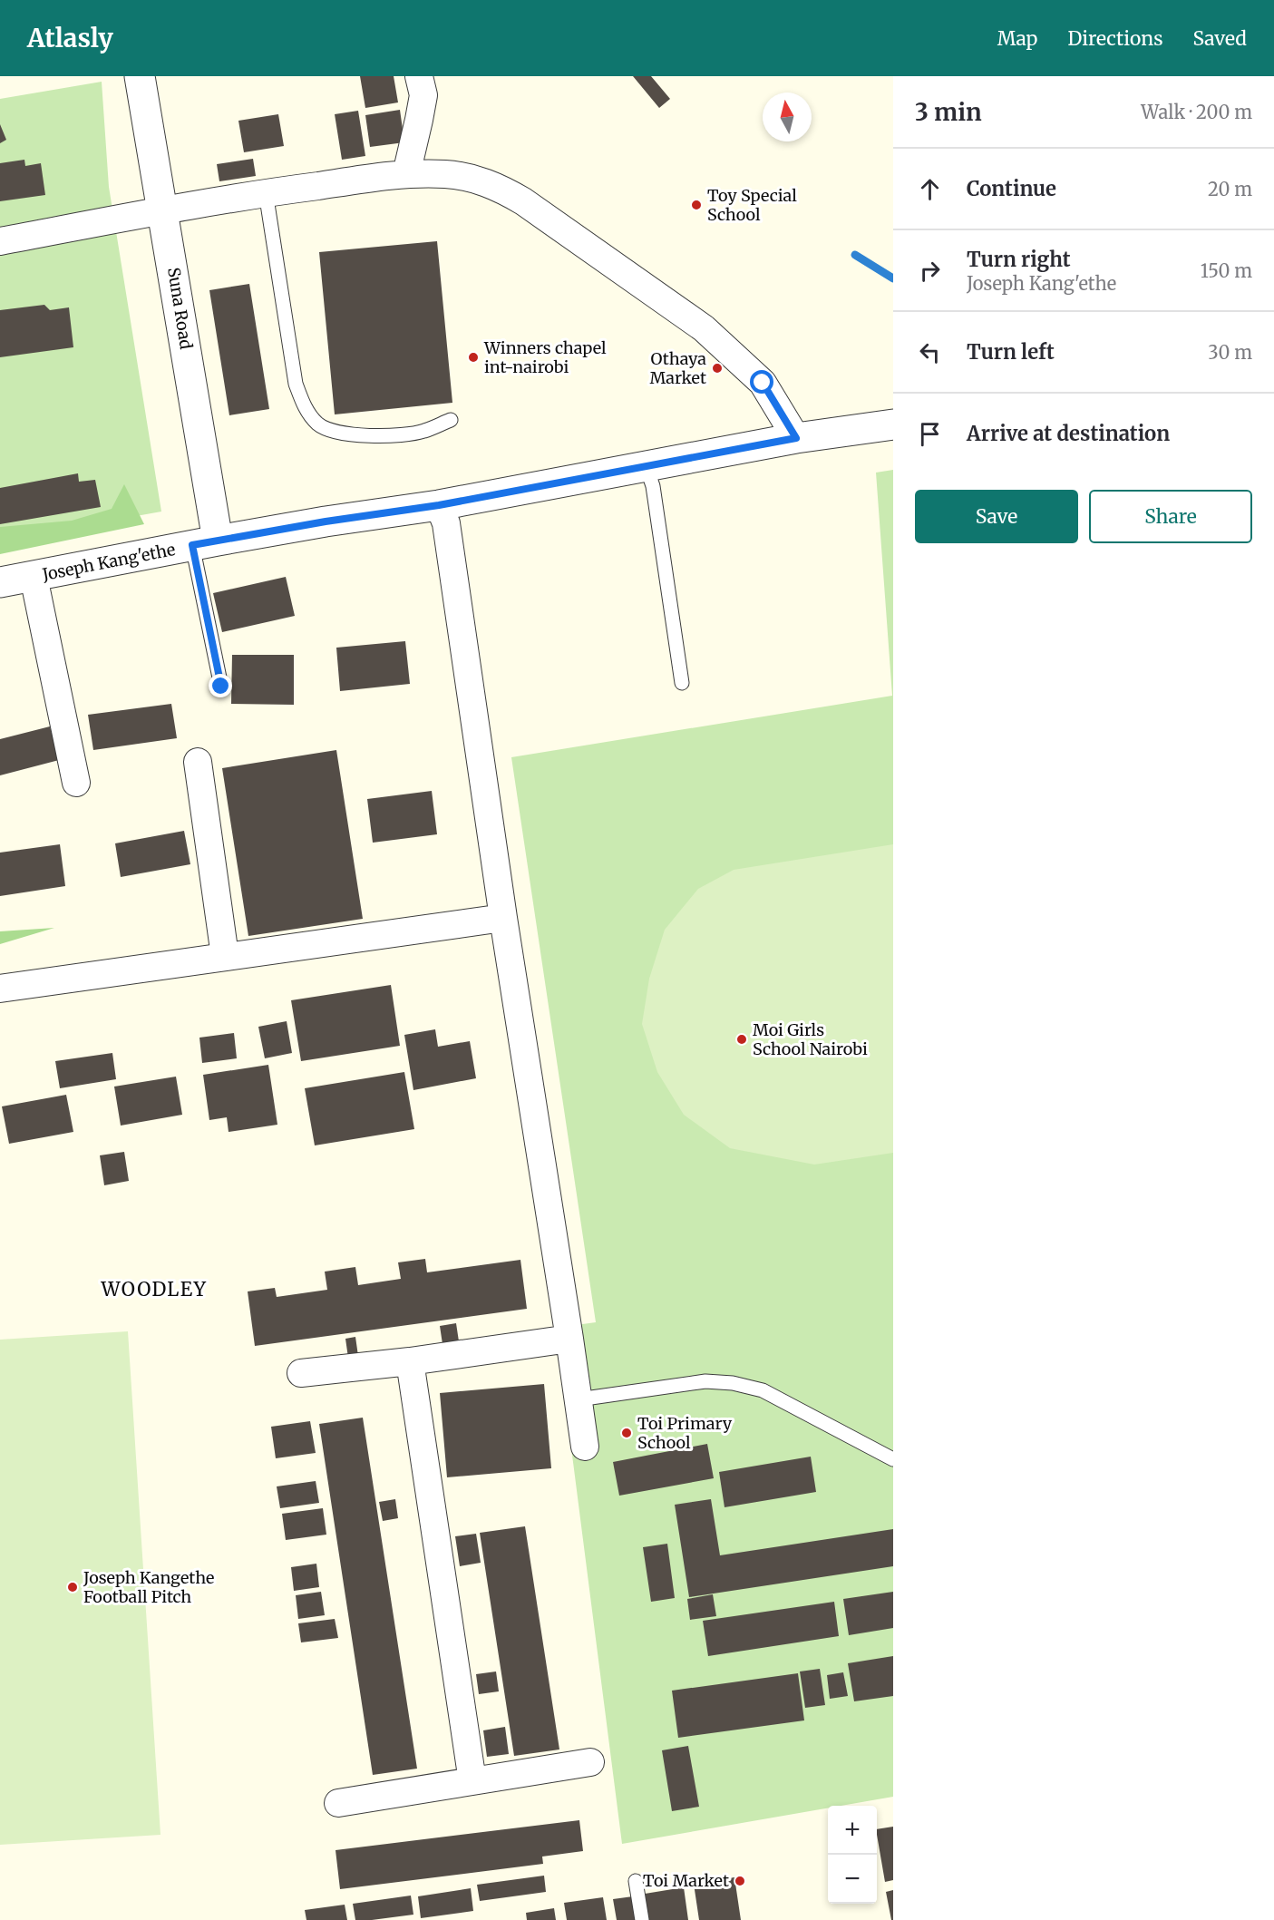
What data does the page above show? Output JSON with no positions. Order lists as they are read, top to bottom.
{
  "streets": {
    "street": ["Suna Road", "Joseph Kang'ethe"]
  },
  "crossings": [
    ["Suna Road", "Joseph Kang'ethe"]
  ],
  "districts": ["WOODLEY"],
  "places": [
    "Toy Special School",
    "Winners chapel int-nairobi",
    "Othaya Market",
    "Moi Girls School Nairobi",
    "Toi Primary School",
    "Joseph Kangethe Football Pitch",
    "Toi Market"
  ],
  "north": "top",
  "page": {
    "header": "Atlasly",
    "nav": ["Map", "Directions", "Saved"],
    "heading": ["3 min", "Walk · 200 m"],
    "list": [
      ["Continue", "20 m"],
      ["Turn right", "Joseph Kang'ethe", "150 m"],
      ["Turn left", "30 m"],
      "Arrive at destination"
    ],
    "buttons": ["Save", "Share"],
    "map_buttons": ["+", "−"]
  }
}
